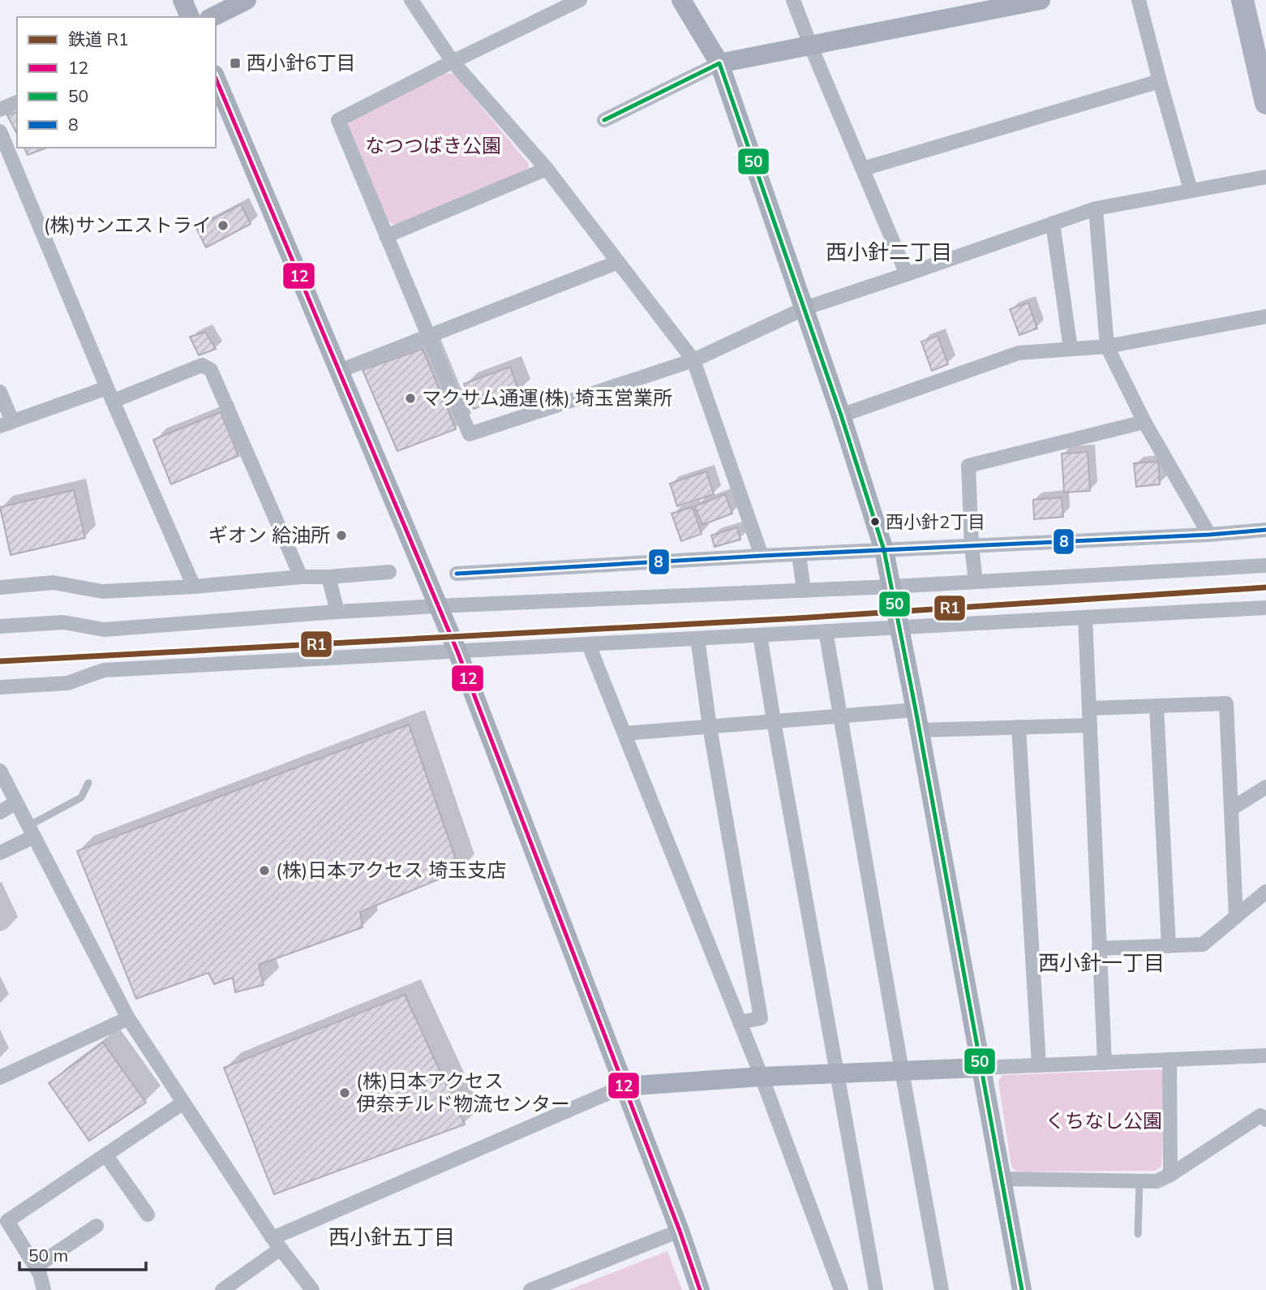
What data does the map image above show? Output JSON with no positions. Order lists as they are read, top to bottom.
{
  "districts": ["西小針二丁目", "西小針一丁目", "西小針五丁目"],
  "parks": ["なつつばき公園", "くちなし公園"],
  "places": {
    "transit": ["西小針6丁目"],
    "other": [
      "(株)サンエストライ",
      "マクサム通運(株) 埼玉営業所",
      "西小針2丁目",
      "ギオン 給油所",
      "(株)日本アクセス 埼玉支店",
      "(株)日本アクセス 伊奈チルド物流センター"
    ]
  },
  "lines": [
    "transit line 50",
    "transit line 12",
    "transit line 8",
    "rail line R1"
  ],
  "legend": [
    "鉄道 R1",
    "12",
    "50",
    "8"
  ],
  "scale_bar": "50 m"
}
